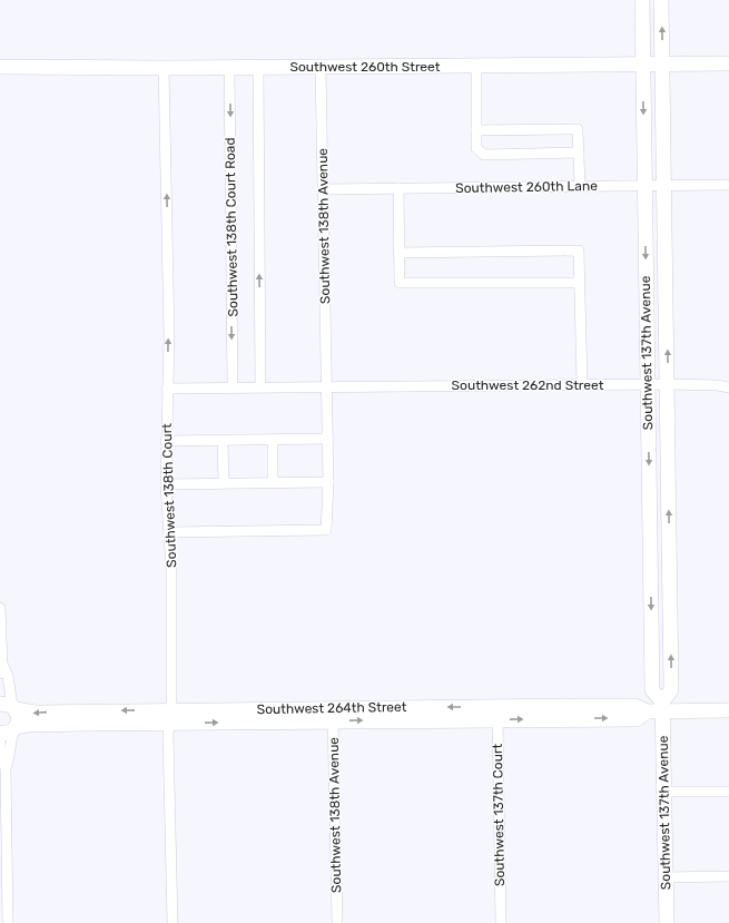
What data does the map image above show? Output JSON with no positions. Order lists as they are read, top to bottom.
{
  "streets": {
    "street": [
      "Southwest 260th Street",
      "Southwest 260th Lane",
      "Southwest 138th Avenue",
      "Southwest 138th Court Road",
      "Southwest 137th Avenue",
      "Southwest 262nd Street",
      "Southwest 138th Court",
      "Southwest 264th Street",
      "Southwest 137th Court"
    ]
  },
  "crossings": [
    ["Southwest 260th Street", "Southwest 138th Avenue"],
    ["Southwest 260th Street", "Southwest 138th Court Road"],
    ["Southwest 260th Street", "Southwest 137th Avenue"],
    ["Southwest 260th Street", "Southwest 138th Court"],
    ["Southwest 260th Lane", "Southwest 138th Avenue"],
    ["Southwest 260th Lane", "Southwest 137th Avenue"],
    ["Southwest 138th Avenue", "Southwest 262nd Street"],
    ["Southwest 138th Avenue", "Southwest 138th Court"],
    ["Southwest 138th Avenue", "Southwest 264th Street"],
    ["Southwest 138th Court Road", "Southwest 262nd Street"],
    ["Southwest 137th Avenue", "Southwest 262nd Street"],
    ["Southwest 137th Avenue", "Southwest 264th Street"],
    ["Southwest 262nd Street", "Southwest 138th Court"],
    ["Southwest 138th Court", "Southwest 264th Street"],
    ["Southwest 264th Street", "Southwest 137th Court"]
  ],
  "one_way": ["Southwest 138th Court"]
}
